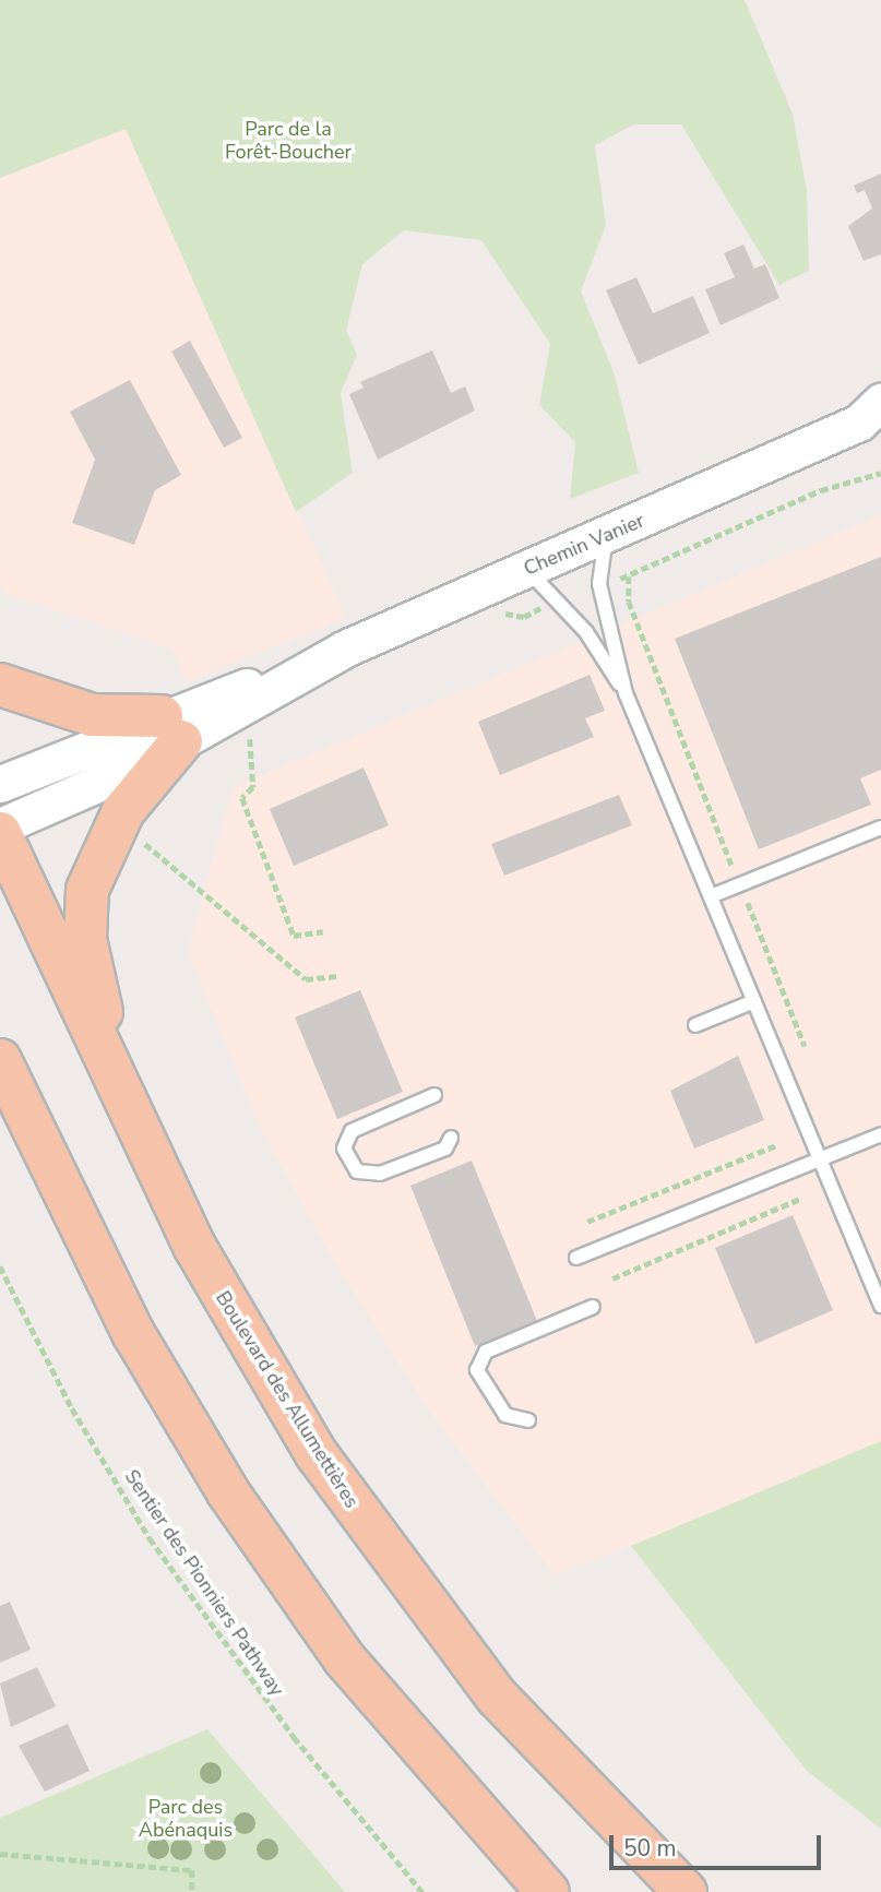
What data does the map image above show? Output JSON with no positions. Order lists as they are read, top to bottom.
{
  "streets": {
    "highway": ["Boulevard des Allumettières"],
    "main road": ["Chemin Vanier"],
    "path": ["Sentier des Pionniers Pathway"]
  },
  "parks": ["Parc de la Forêt-Boucher", "Parc des Abénaquis"],
  "scale_bar": "50 m"
}
